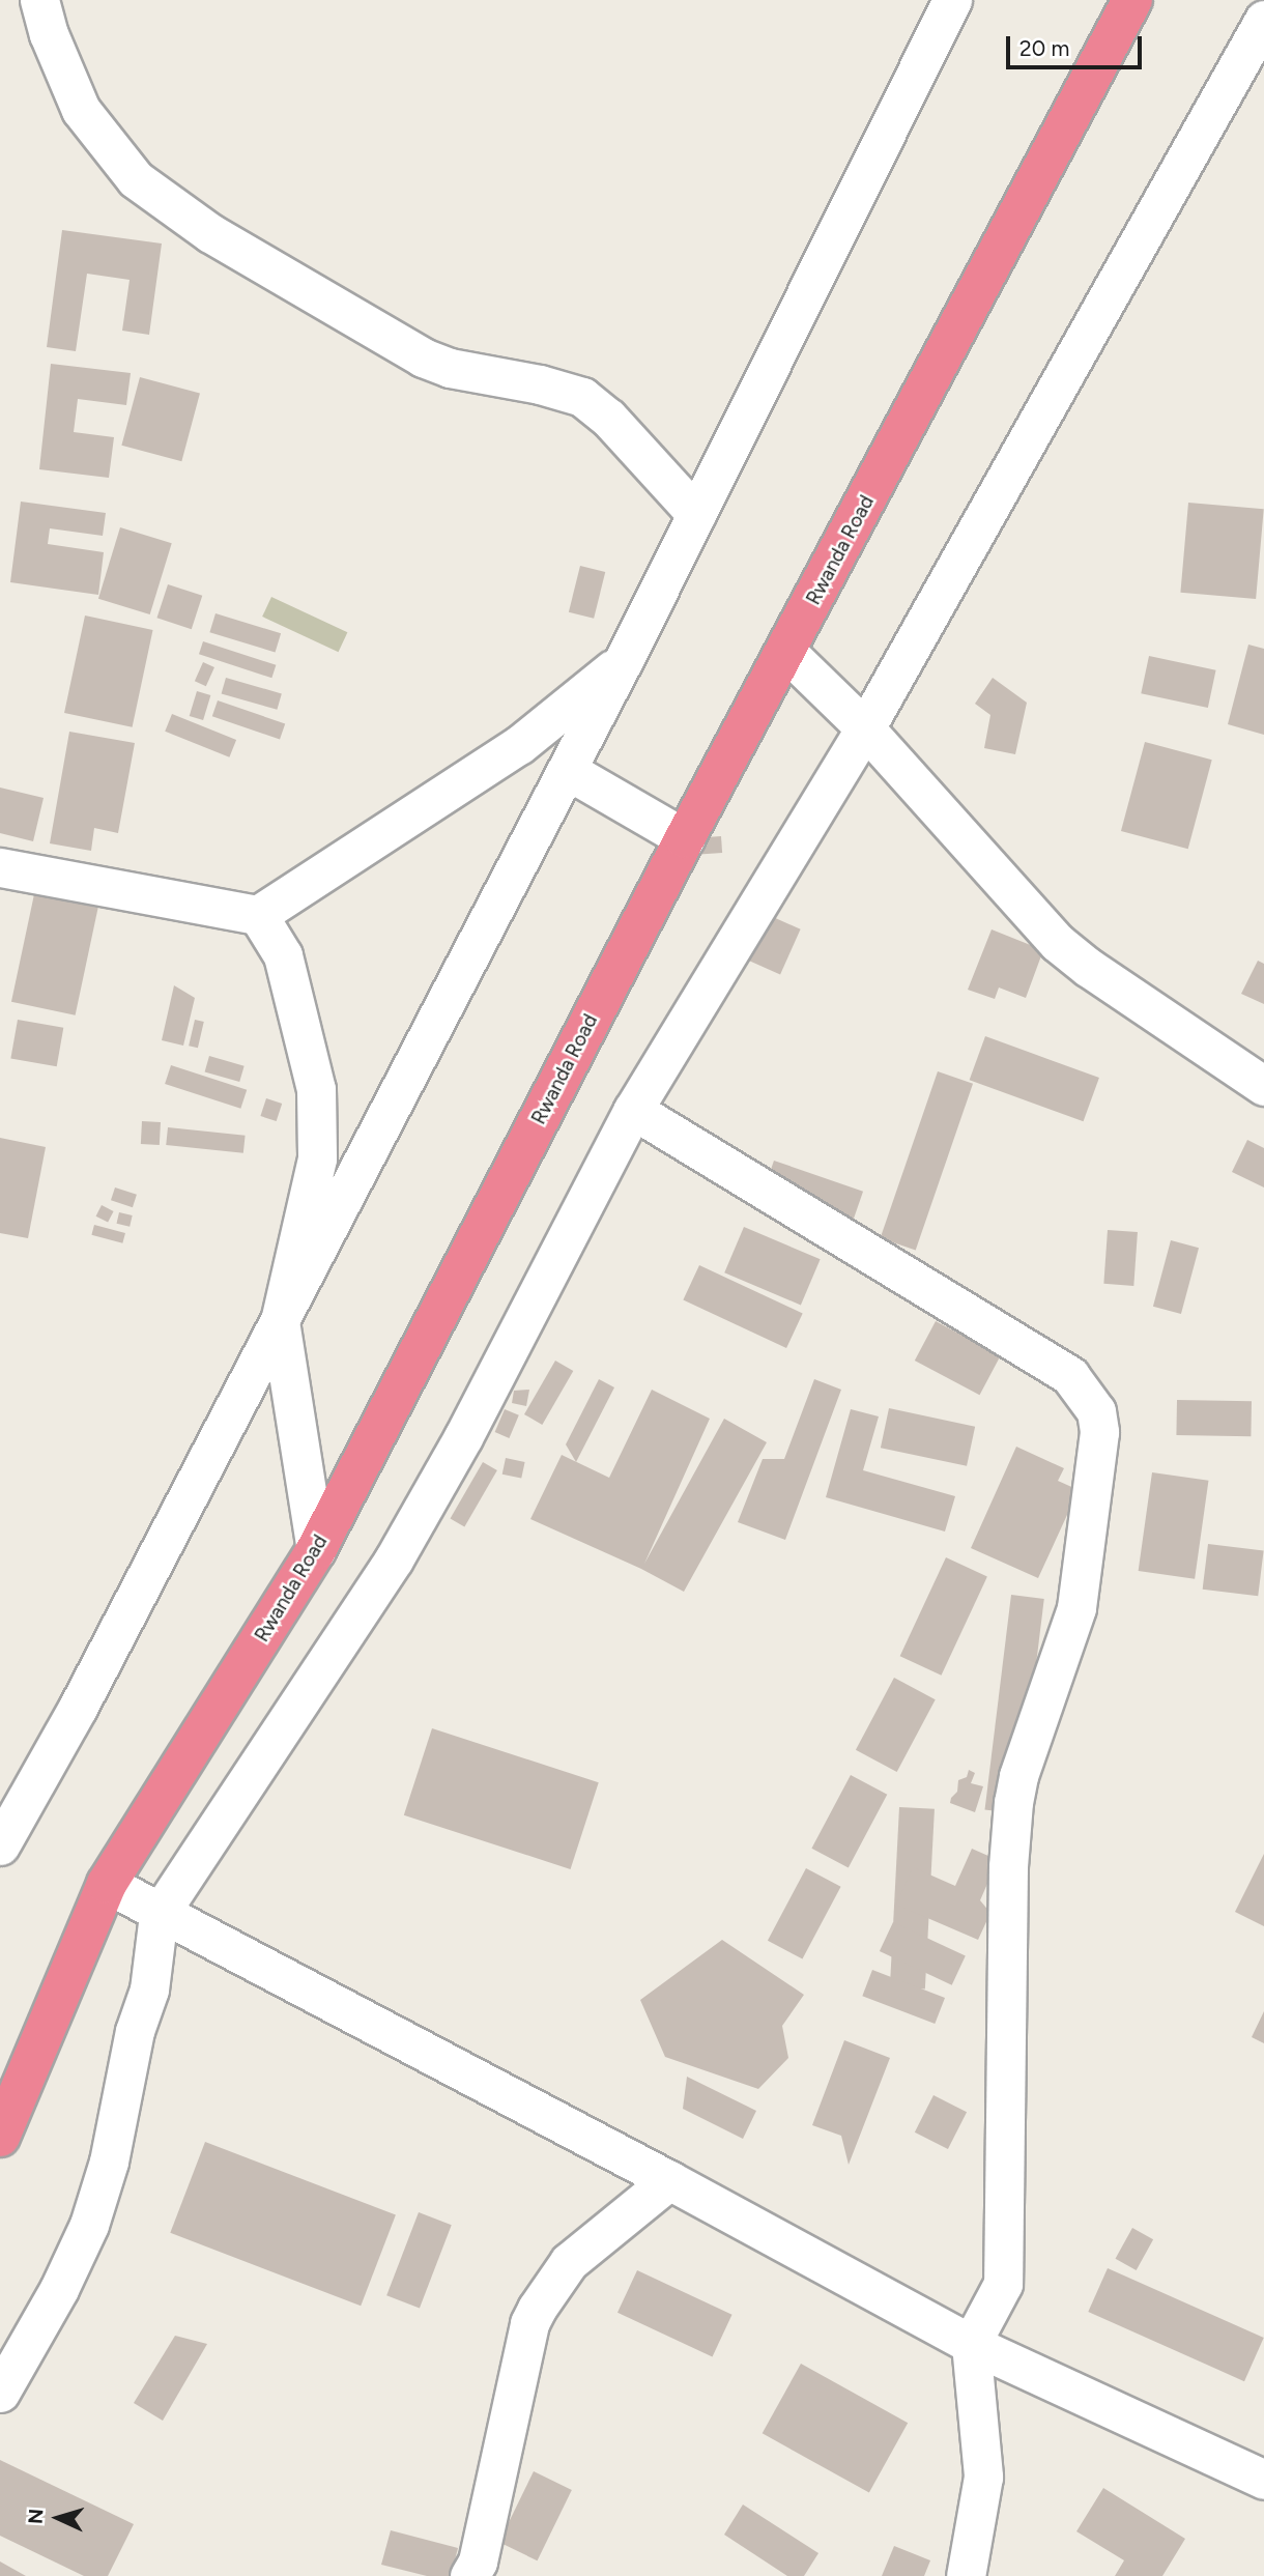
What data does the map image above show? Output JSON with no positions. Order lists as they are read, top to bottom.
{
  "streets": {
    "highway": ["Rwanda Road"]
  },
  "scale_bar": "20 m",
  "north": "left"
}
